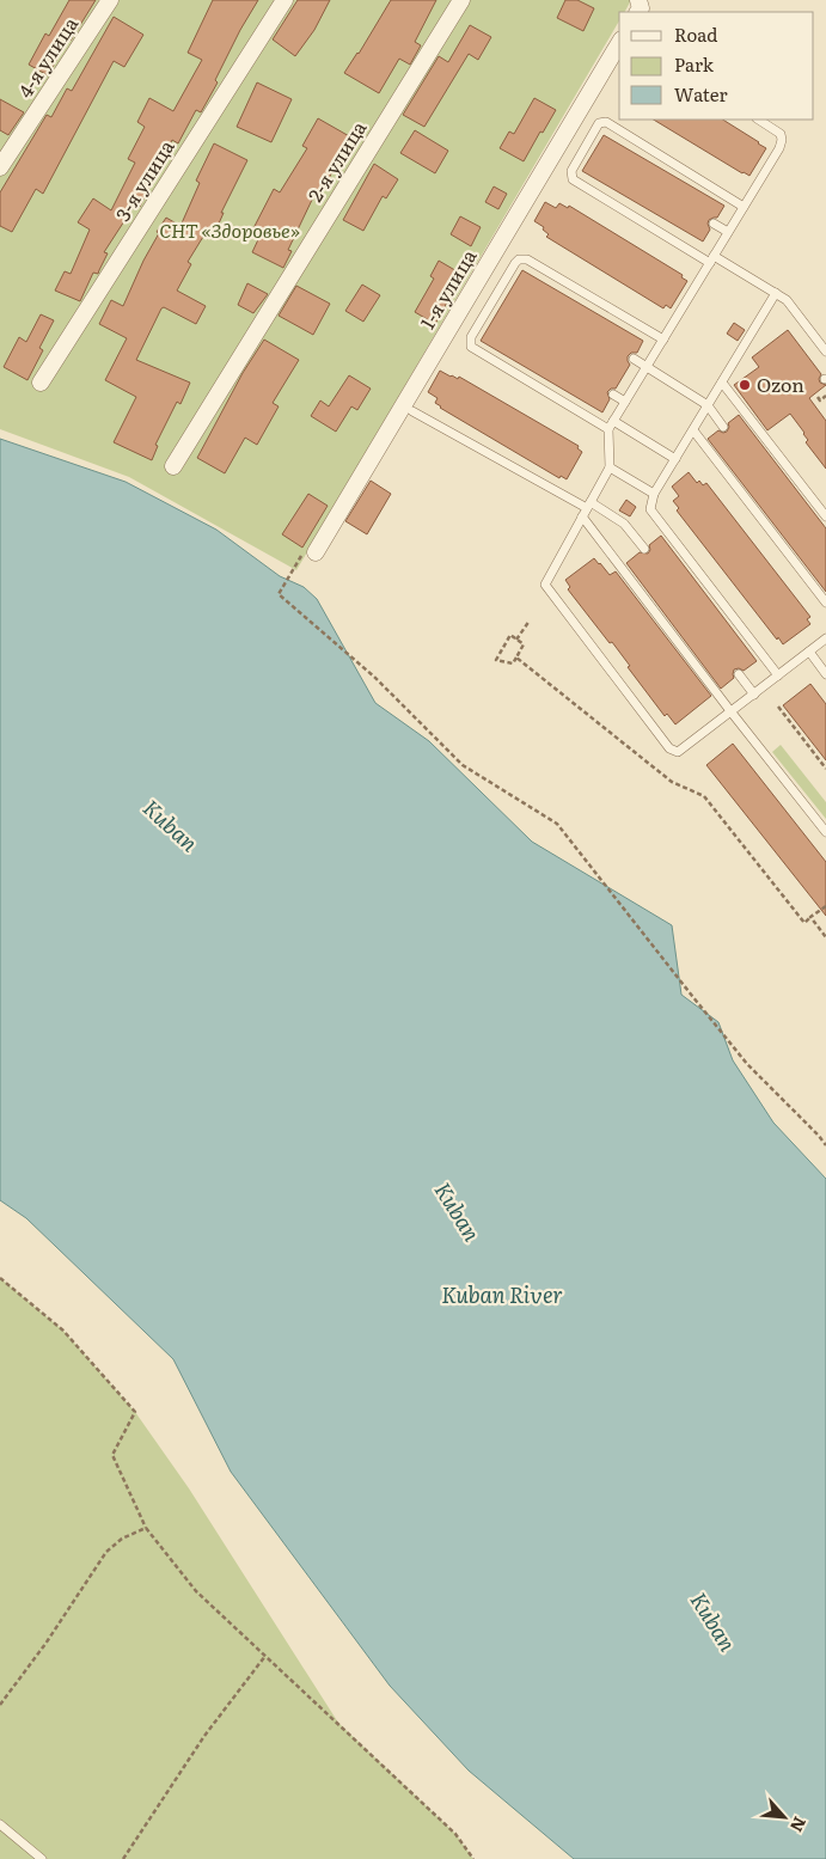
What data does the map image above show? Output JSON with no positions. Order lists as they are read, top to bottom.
{
  "streets": {
    "street": [
      "4-я улица",
      "2-я улица",
      "3-я улица",
      "1-я улица"
    ]
  },
  "water": ["Kuban", "Kuban River"],
  "parks": ["СНТ «Здоровье»"],
  "places": ["Ozon"],
  "legend": ["Road", "Park", "Water"],
  "north": "bottom right"
}
